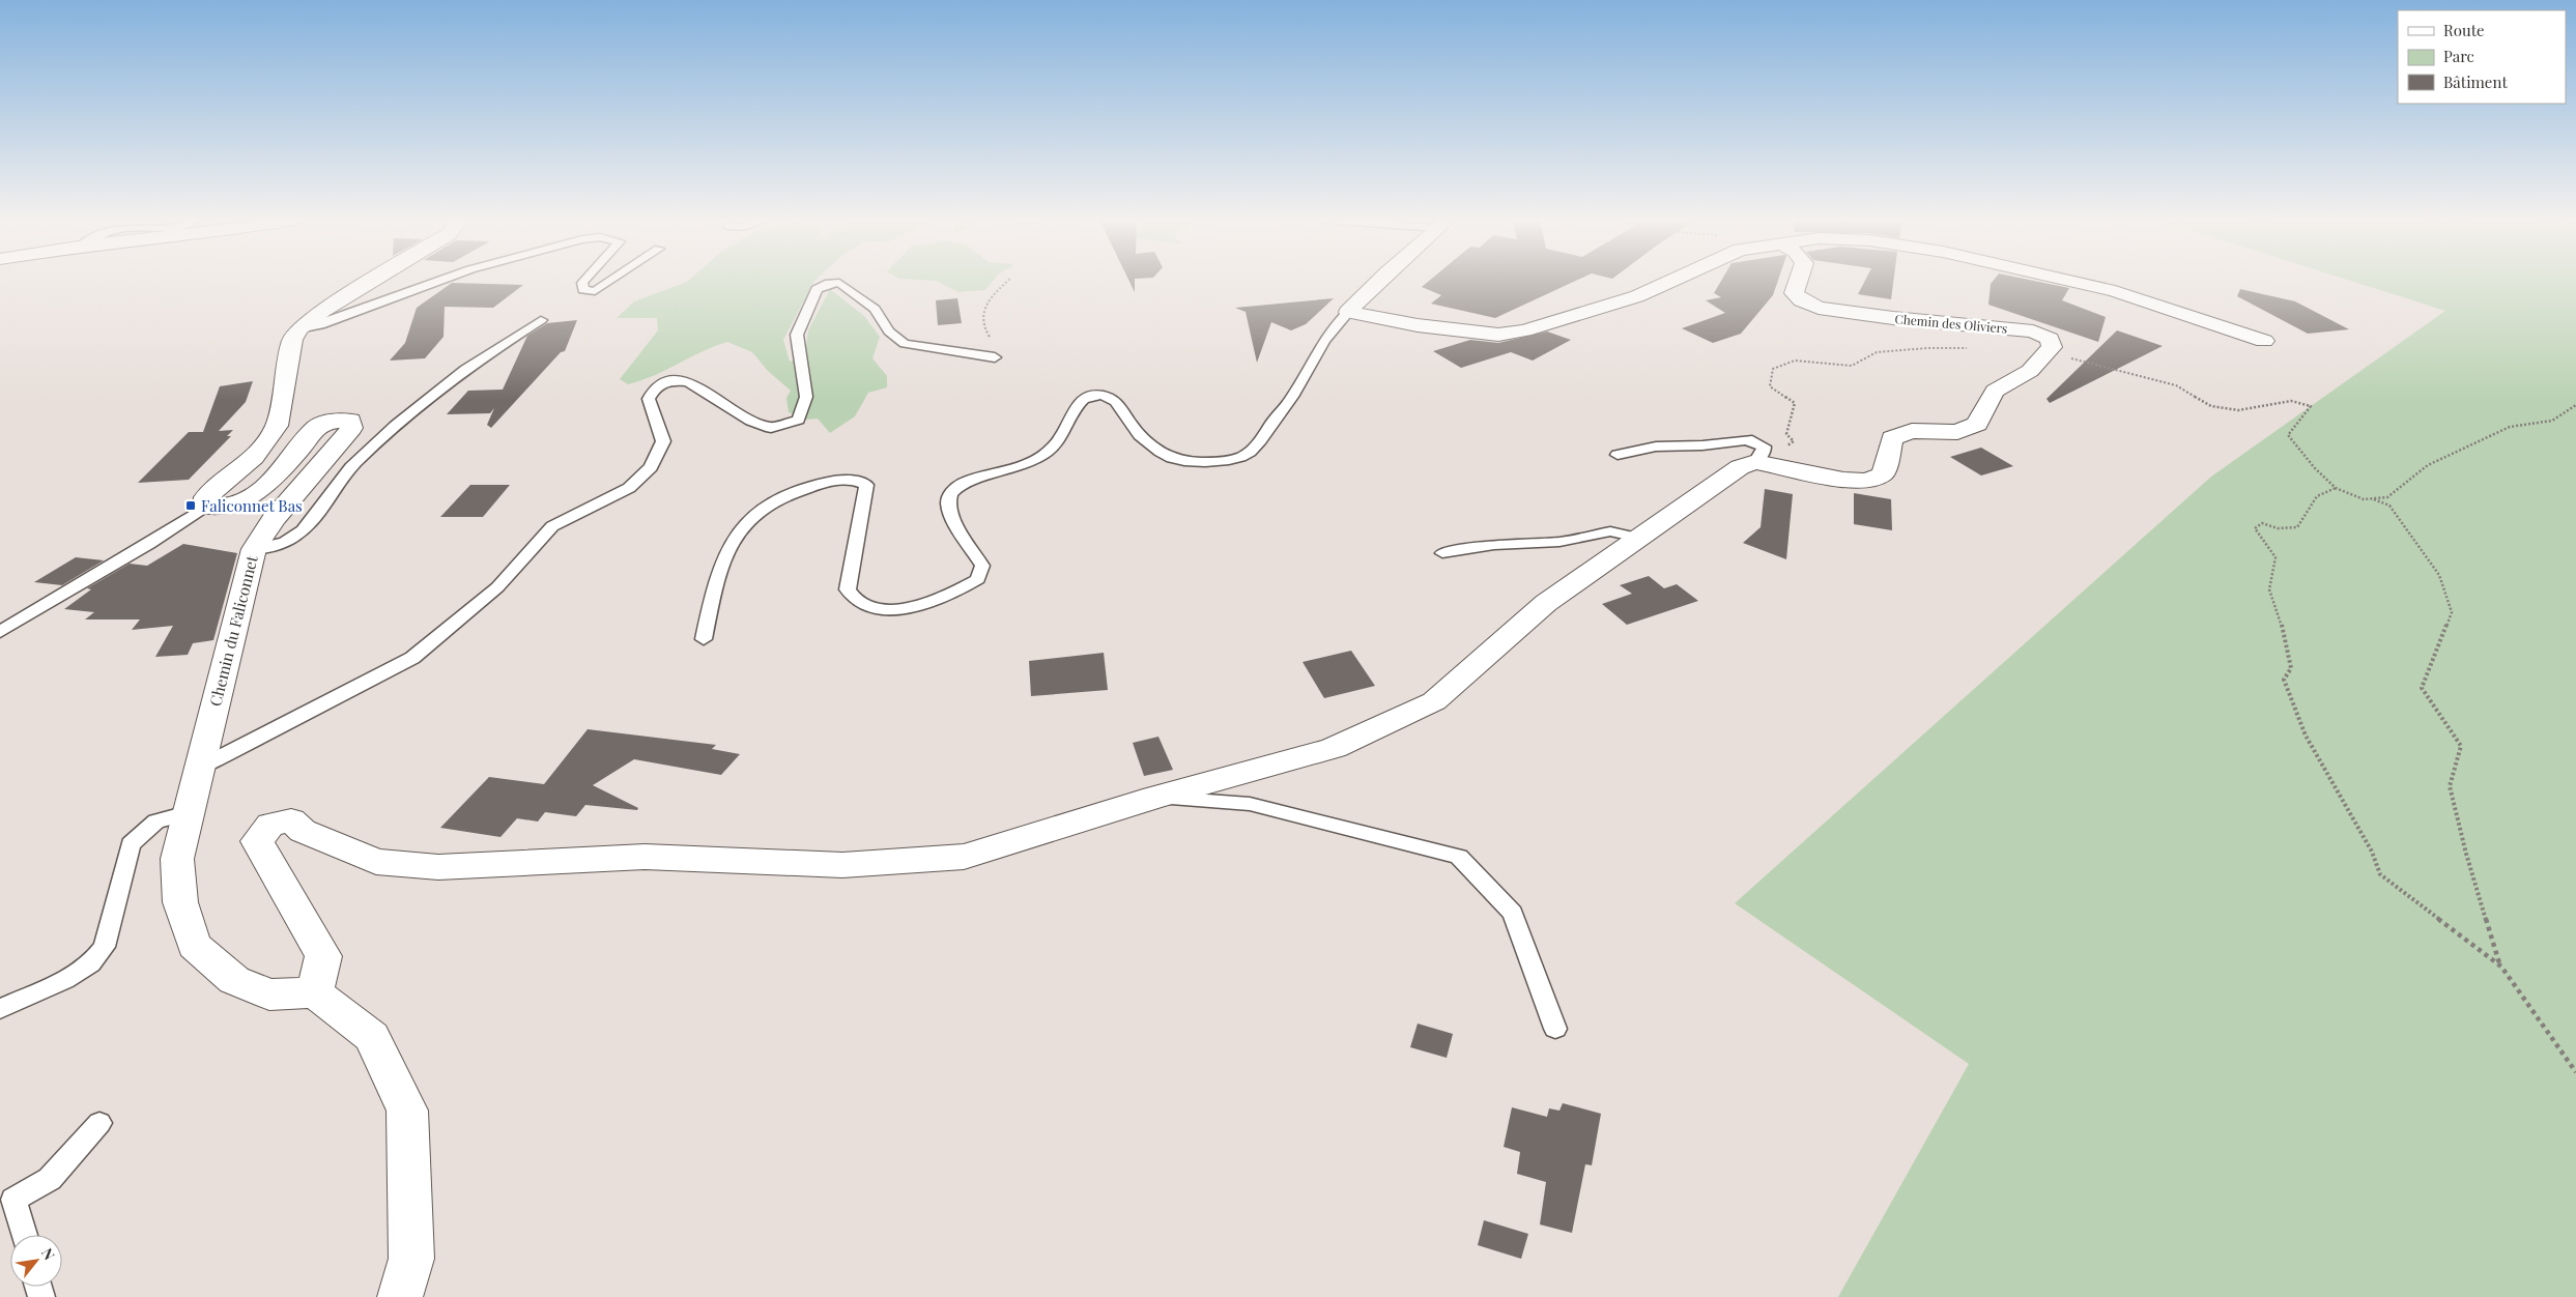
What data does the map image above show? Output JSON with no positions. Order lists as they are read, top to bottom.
{
  "streets": {
    "street": ["Chemin des Oliviers", "Chemin du Faliconnet"]
  },
  "places": {
    "transit": ["Faliconnet Bas"]
  },
  "legend": ["Route", "Parc", "Bâtiment"],
  "north": "top right"
}
